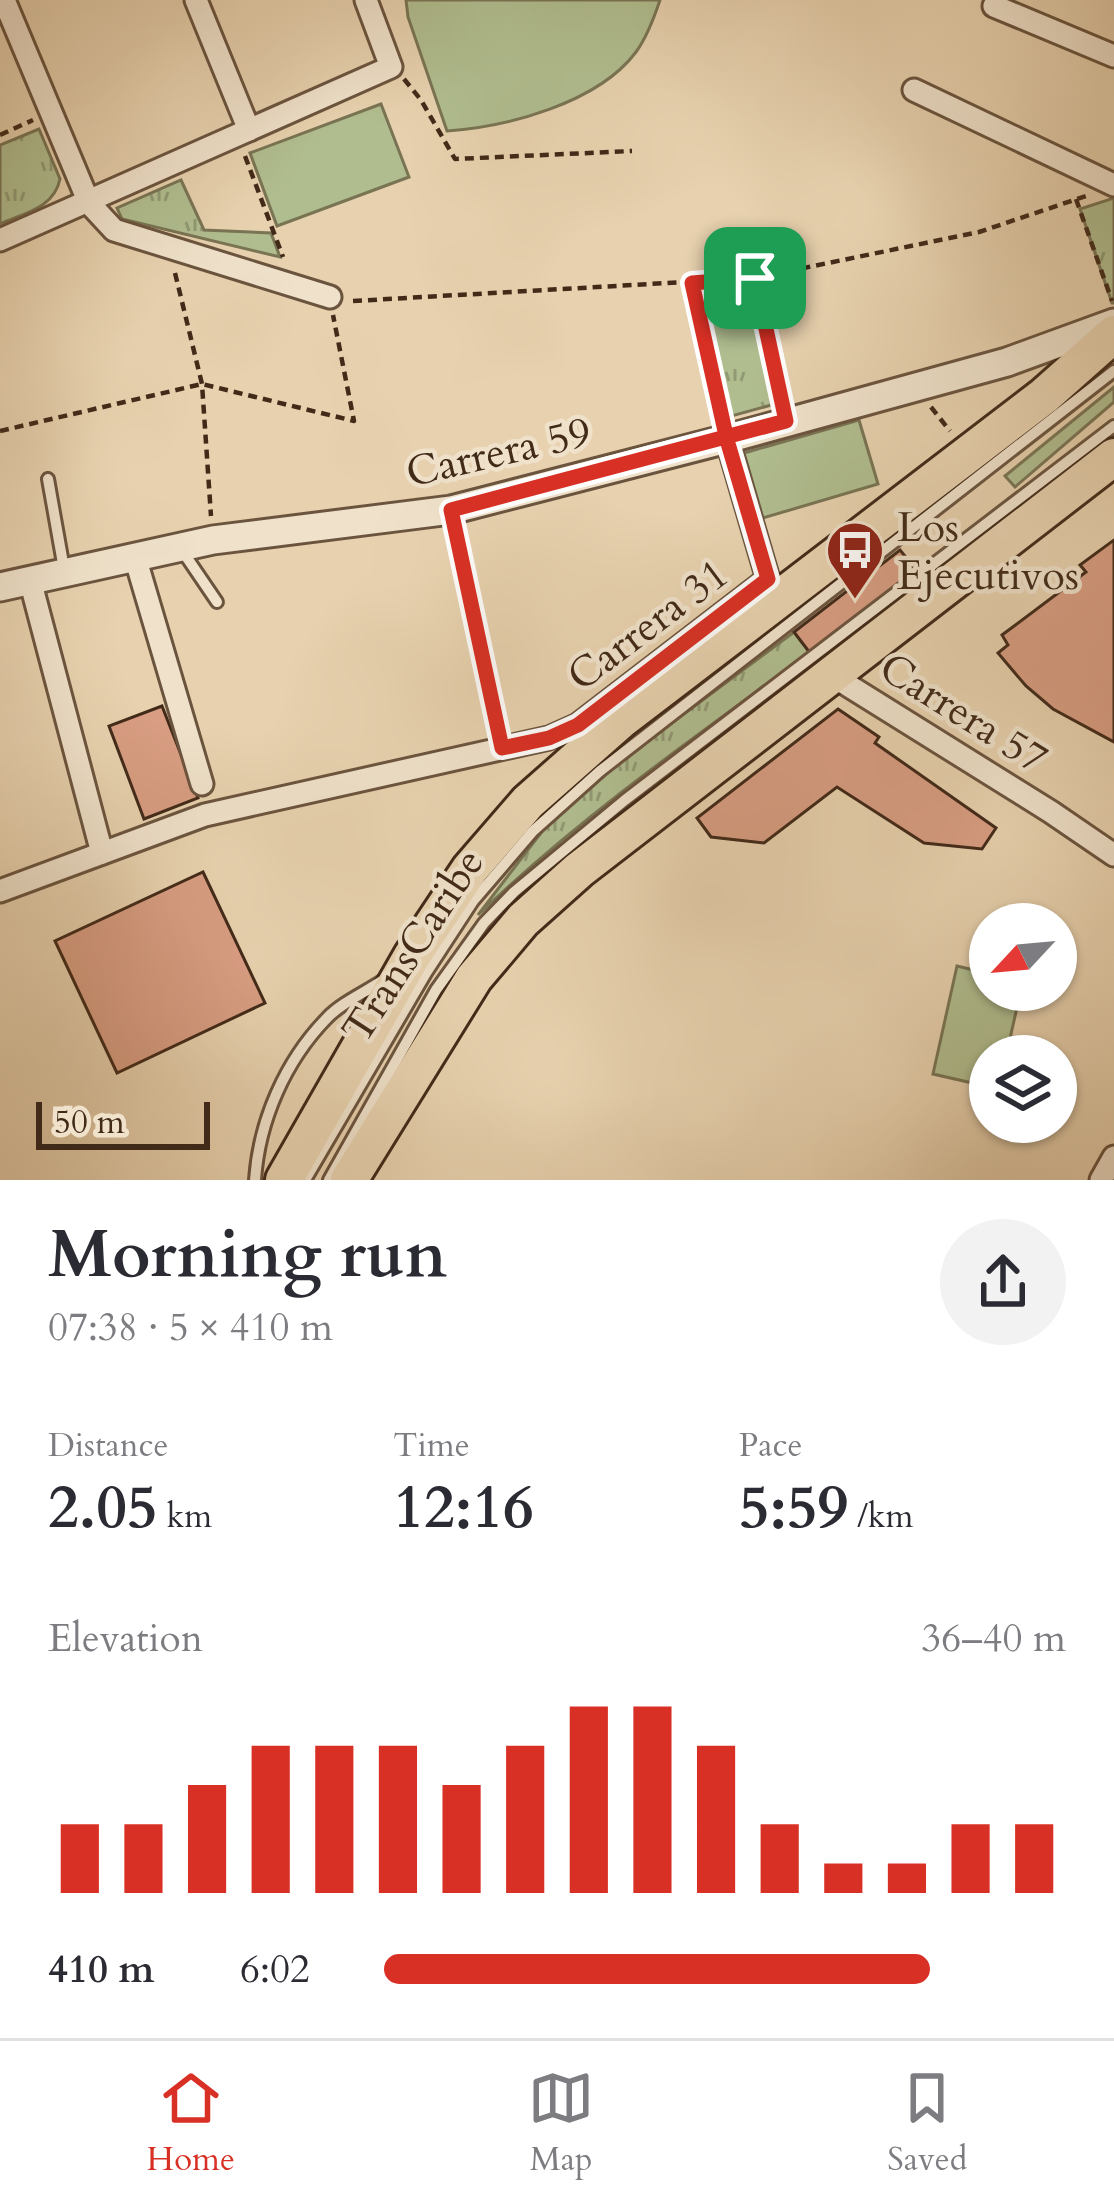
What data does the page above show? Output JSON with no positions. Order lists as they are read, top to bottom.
{
  "streets": {
    "street": ["Carrera 59", "Carrera 31", "Carrera 57"],
    "lane": ["TransCaribe"]
  },
  "crossings": [
    ["Carrera 59", "Carrera 31"]
  ],
  "places": {
    "bus stop": ["Los Ejecutivos"]
  },
  "scale_bar": "50 m",
  "north": "bottom left",
  "page": {
    "scale": "50 m",
    "heading": ["Morning run", "07:38 · 5 × 410 m"],
    "stats": [
      ["Distance", "2.05 km"],
      ["Time", "12:16"],
      ["Pace", "5:59 /km"]
    ],
    "chart": ["Elevation", "36–40 m"],
    "list": [
      {
        "name": "410 m",
        "note": "6:02"
      }
    ],
    "tabs": ["Home", "Map", "Saved"]
  }
}
